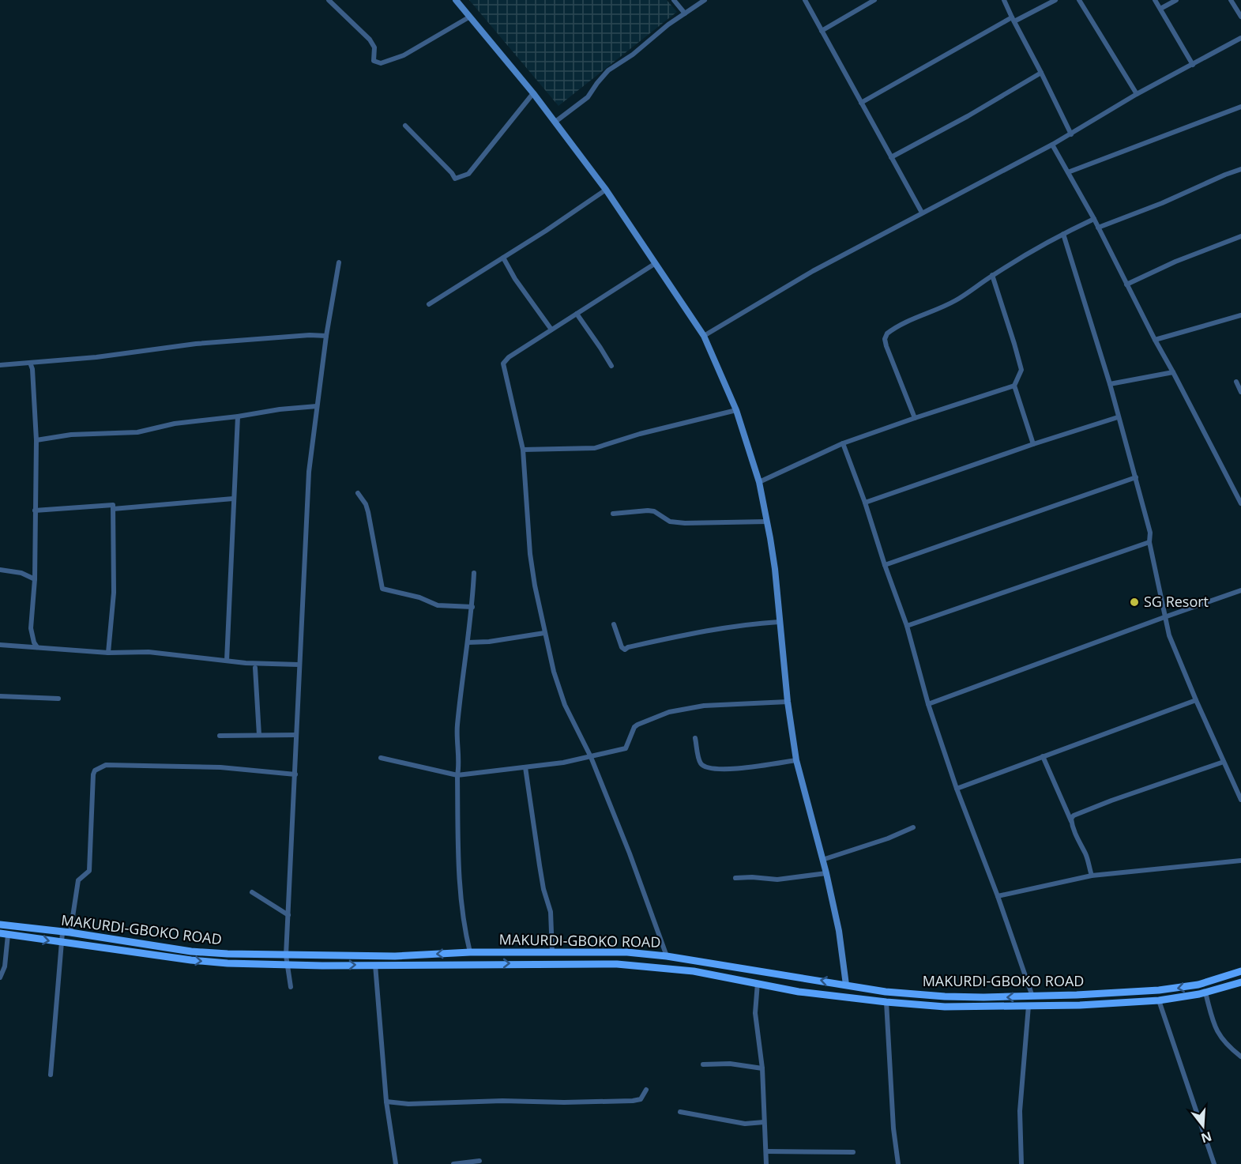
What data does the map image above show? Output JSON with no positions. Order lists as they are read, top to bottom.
{
  "streets": {
    "main road": ["MAKURDI-GBOKO ROAD"]
  },
  "places": ["SG Resort"],
  "north": "bottom"
}
